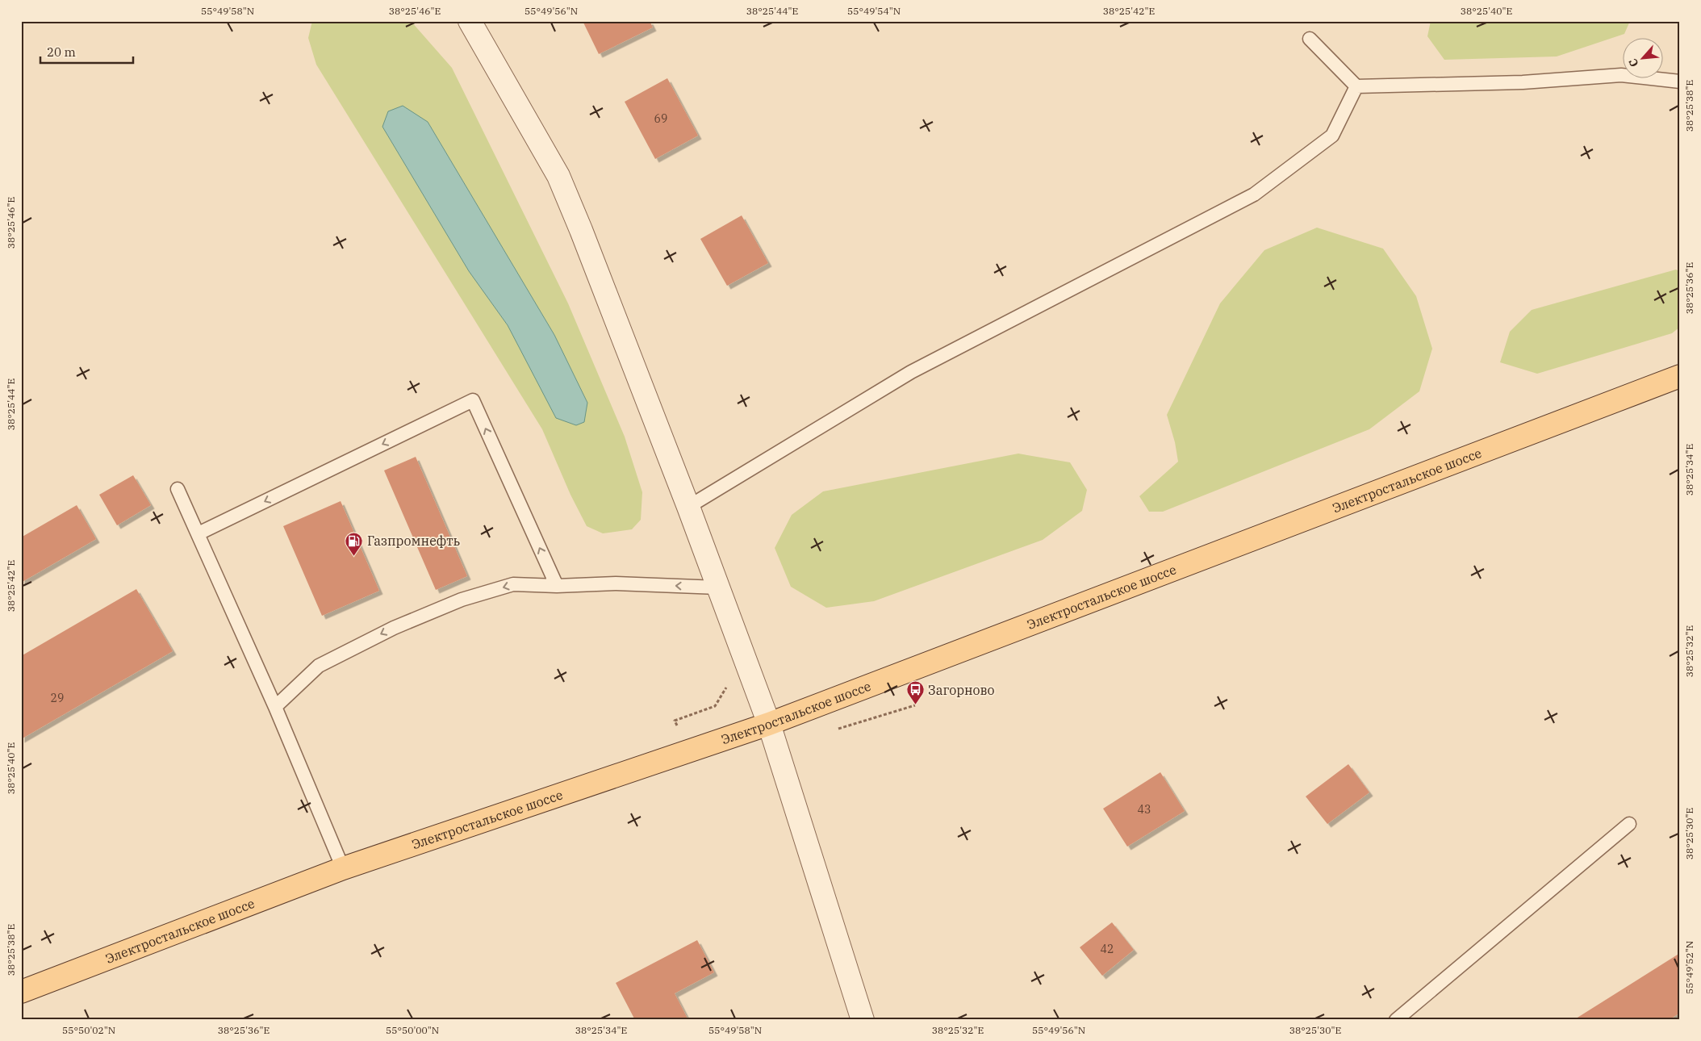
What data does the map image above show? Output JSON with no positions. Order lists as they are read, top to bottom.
{
  "streets": {
    "main road": ["Электростальское шоссе"]
  },
  "places": {
    "fuel station": ["Газпромнефть"],
    "bus stop": ["Загорново"]
  },
  "house_numbers": [
    "69",
    "29",
    "43",
    "42"
  ],
  "scale_bar": "20 m",
  "north": "bottom left",
  "coordinates": [
    "55°49'58\"N",
    "38°25'46\"E",
    "55°49'56\"N",
    "38°25'44\"E",
    "55°49'54\"N",
    "38°25'42\"E",
    "38°25'40\"E",
    "38°25'38\"E",
    "38°25'36\"E",
    "38°25'34\"E",
    "38°25'32\"E",
    "38°25'30\"E",
    "55°49'52\"N",
    "55°50'02\"N",
    "55°50'00\"N"
  ]
}
